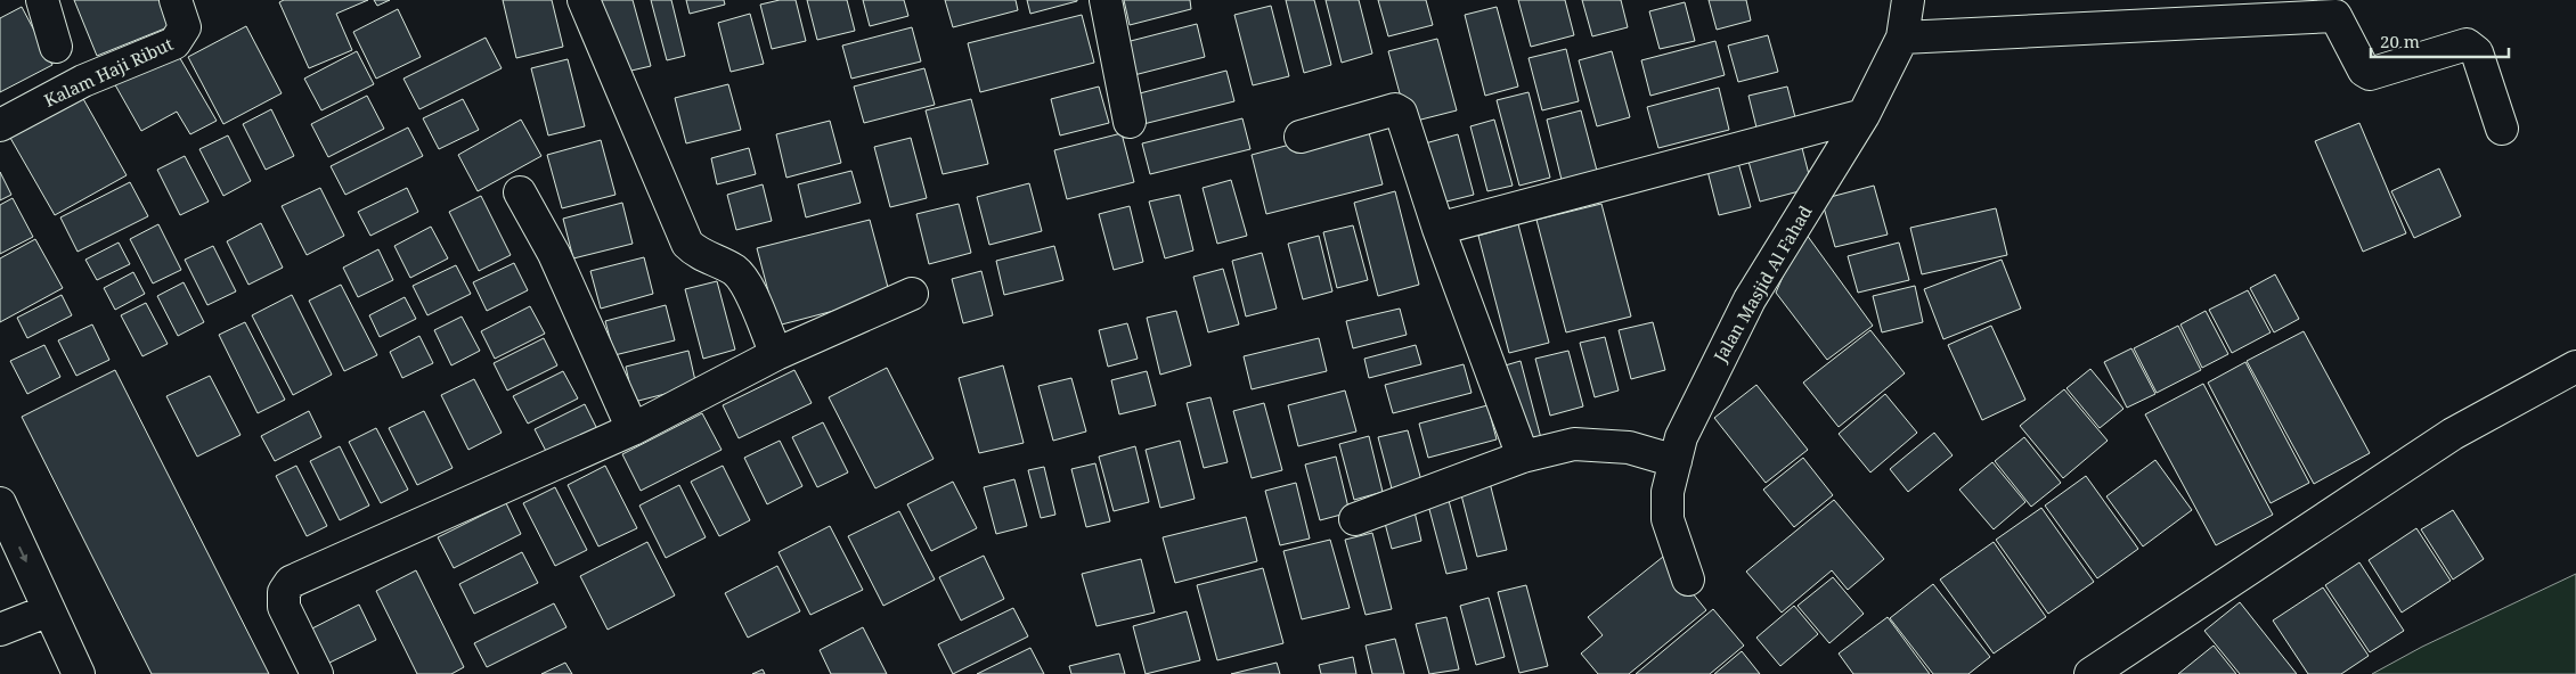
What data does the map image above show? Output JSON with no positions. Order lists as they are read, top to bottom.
{
  "streets": {
    "street": ["Kalam Haji Ribut", "Jalan Masjid Al Fahad"]
  },
  "scale_bar": "20 m"
}
